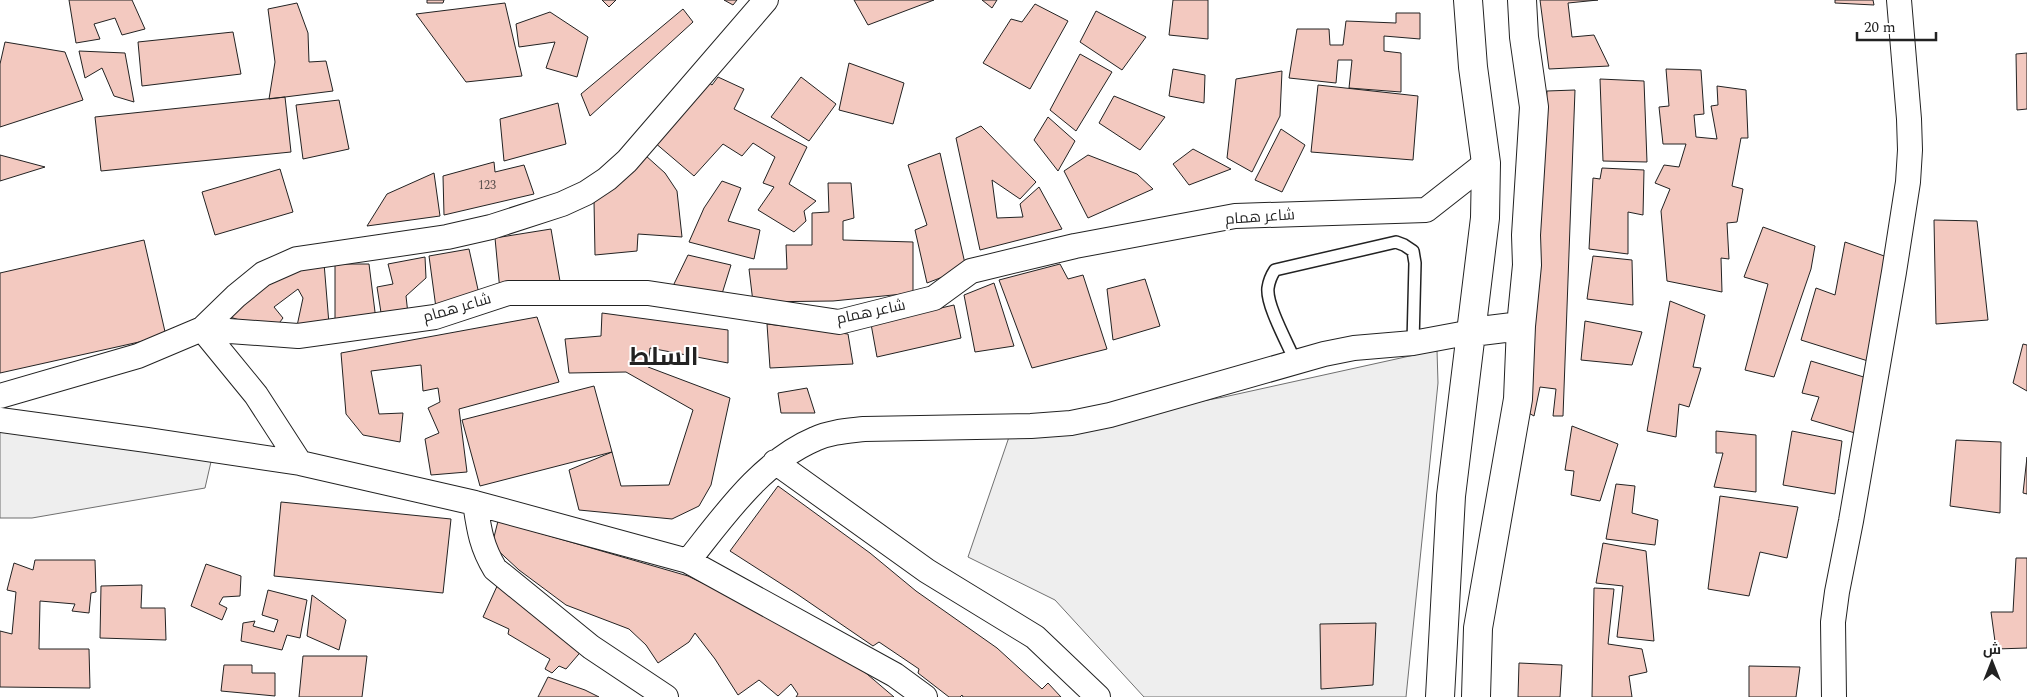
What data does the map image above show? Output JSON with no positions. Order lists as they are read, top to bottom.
{
  "streets": {
    "street": ["شاعر همام"]
  },
  "districts": ["السلط"],
  "house_numbers": ["123"],
  "scale_bar": "20 m",
  "north": "top"
}
